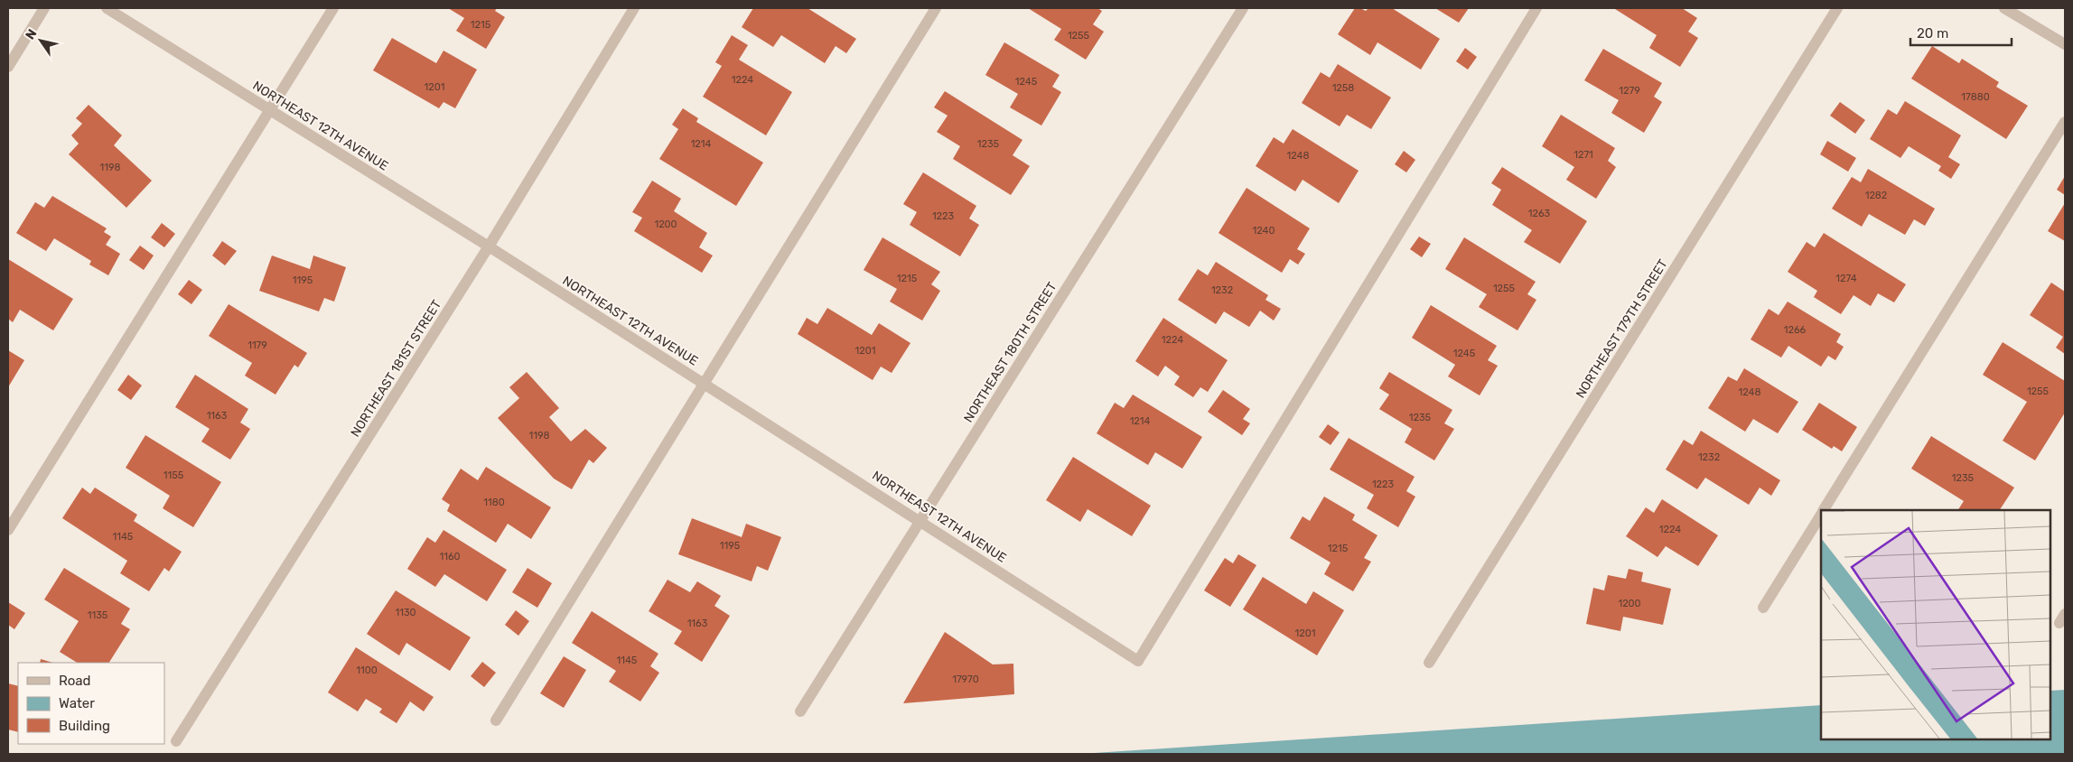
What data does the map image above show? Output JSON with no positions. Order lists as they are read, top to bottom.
{
  "streets": {
    "street": [
      "NORTHEAST 12TH AVENUE",
      "NORTHEAST 179TH STREET",
      "NORTHEAST 180TH STREET",
      "NORTHEAST 181ST STREET"
    ]
  },
  "crossings": [
    ["NORTHEAST 12TH AVENUE", "NORTHEAST 180TH STREET"],
    ["NORTHEAST 12TH AVENUE", "NORTHEAST 181ST STREET"]
  ],
  "house_numbers": [
    "1215",
    "1255",
    "1224",
    "1245",
    "1201",
    "1258",
    "1279",
    "17880",
    "1214",
    "1235",
    "1271",
    "1248",
    "1198",
    "1282",
    "1263",
    "1223",
    "1200",
    "1240",
    "1215",
    "1274",
    "1195",
    "1255",
    "1232",
    "1266",
    "1224",
    "1179",
    "1201",
    "1245",
    "1255",
    "1248",
    "1163",
    "1235",
    "1214",
    "1198",
    "1232",
    "1155",
    "1235",
    "1223",
    "1180",
    "1224",
    "1145",
    "1195",
    "1215",
    "1160",
    "1200",
    "1130",
    "1135",
    "1163",
    "1201",
    "1145",
    "1100",
    "17970"
  ],
  "legend": ["Road", "Water", "Building"],
  "scale_bar": "20 m",
  "north": "top left"
}
